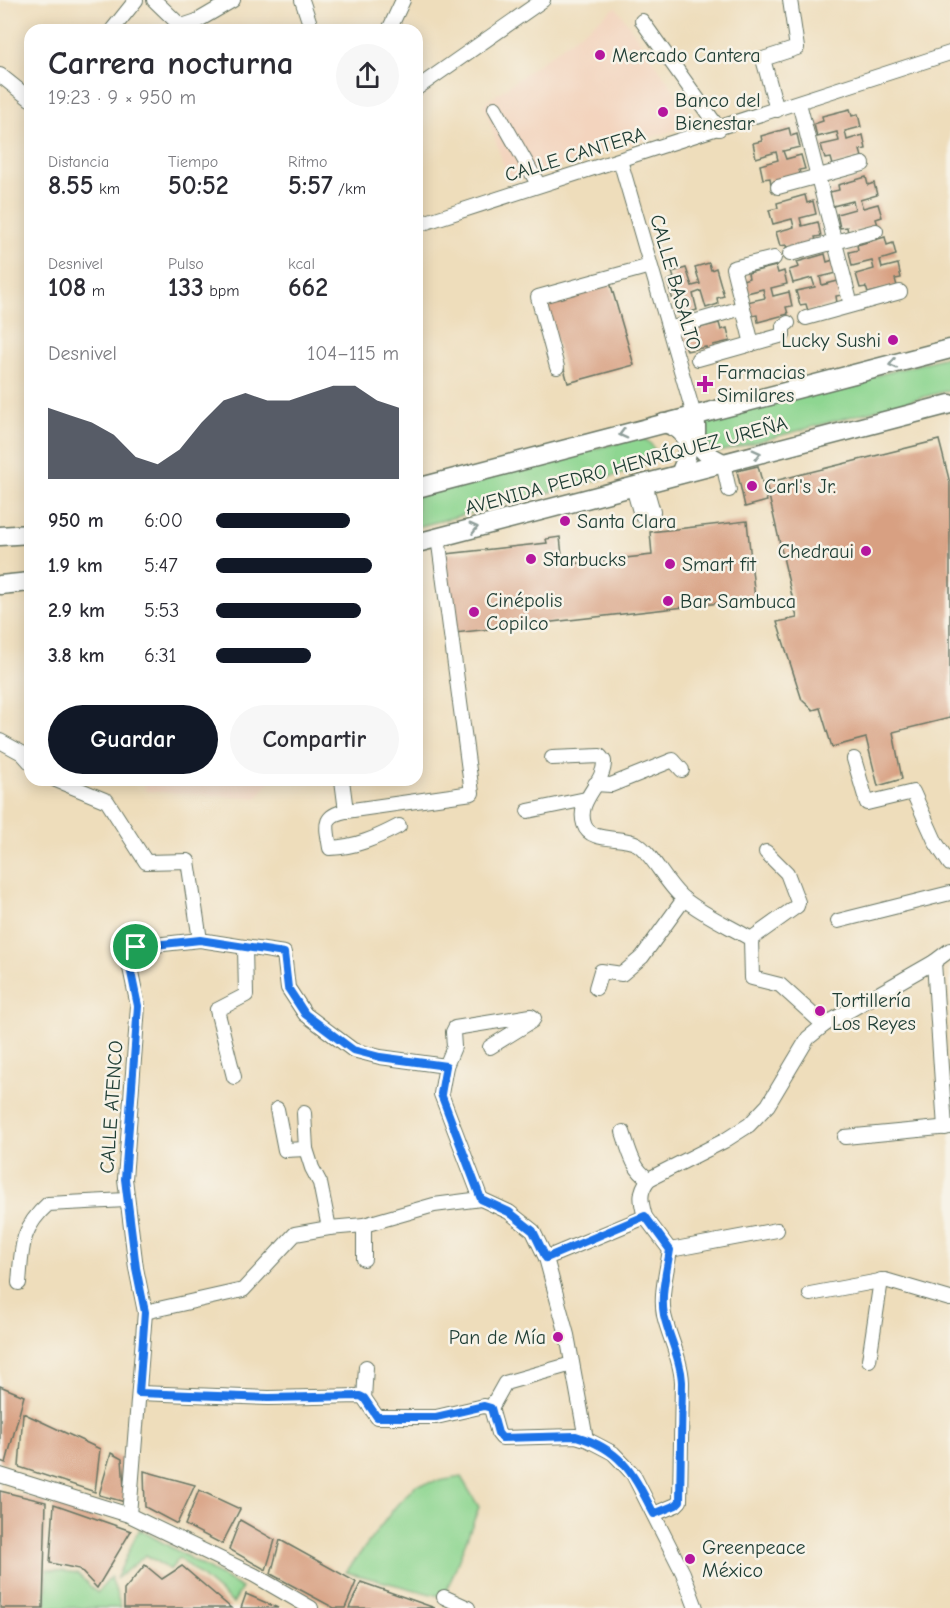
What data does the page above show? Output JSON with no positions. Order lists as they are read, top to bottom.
{
  "streets": {
    "main road": ["AVENIDA PEDRO HENRÍQUEZ UREÑA"],
    "street": ["CALLE CANTERA", "CALLE BASALTO", "CALLE ATENCO"]
  },
  "crossings": [
    ["CALLE CANTERA", "CALLE BASALTO"],
    ["CALLE BASALTO", "AVENIDA PEDRO HENRÍQUEZ UREÑA"]
  ],
  "places": {
    "other": [
      "Mercado Cantera",
      "Banco del Bienestar",
      "Lucky Sushi",
      "Carl's Jr.",
      "Santa Clara",
      "Chedraui",
      "Starbucks",
      "Smart fit",
      "Bar Sambuca",
      "Cinépolis Copilco",
      "Tortillería Los Reyes",
      "Pan de Mía",
      "Greenpeace México"
    ],
    "health": ["Farmacias Similares"]
  },
  "page": {
    "heading": ["Carrera nocturna", "19:23 · 9 × 950 m"],
    "stats": [
      ["Distancia", "8.55 km"],
      ["Tiempo", "50:52"],
      ["Ritmo", "5:57 /km"],
      ["Desnivel", "108 m"],
      ["Pulso", "133 bpm"],
      ["kcal", "662"]
    ],
    "chart": ["Desnivel", "104–115 m"],
    "list": [
      {
        "name": "950 m",
        "note": "6:00"
      },
      {
        "name": "1.9 km",
        "note": "5:47"
      },
      {
        "name": "2.9 km",
        "note": "5:53"
      },
      {
        "name": "3.8 km",
        "note": "6:31"
      }
    ],
    "buttons": ["Guardar", "Compartir"]
  }
}
